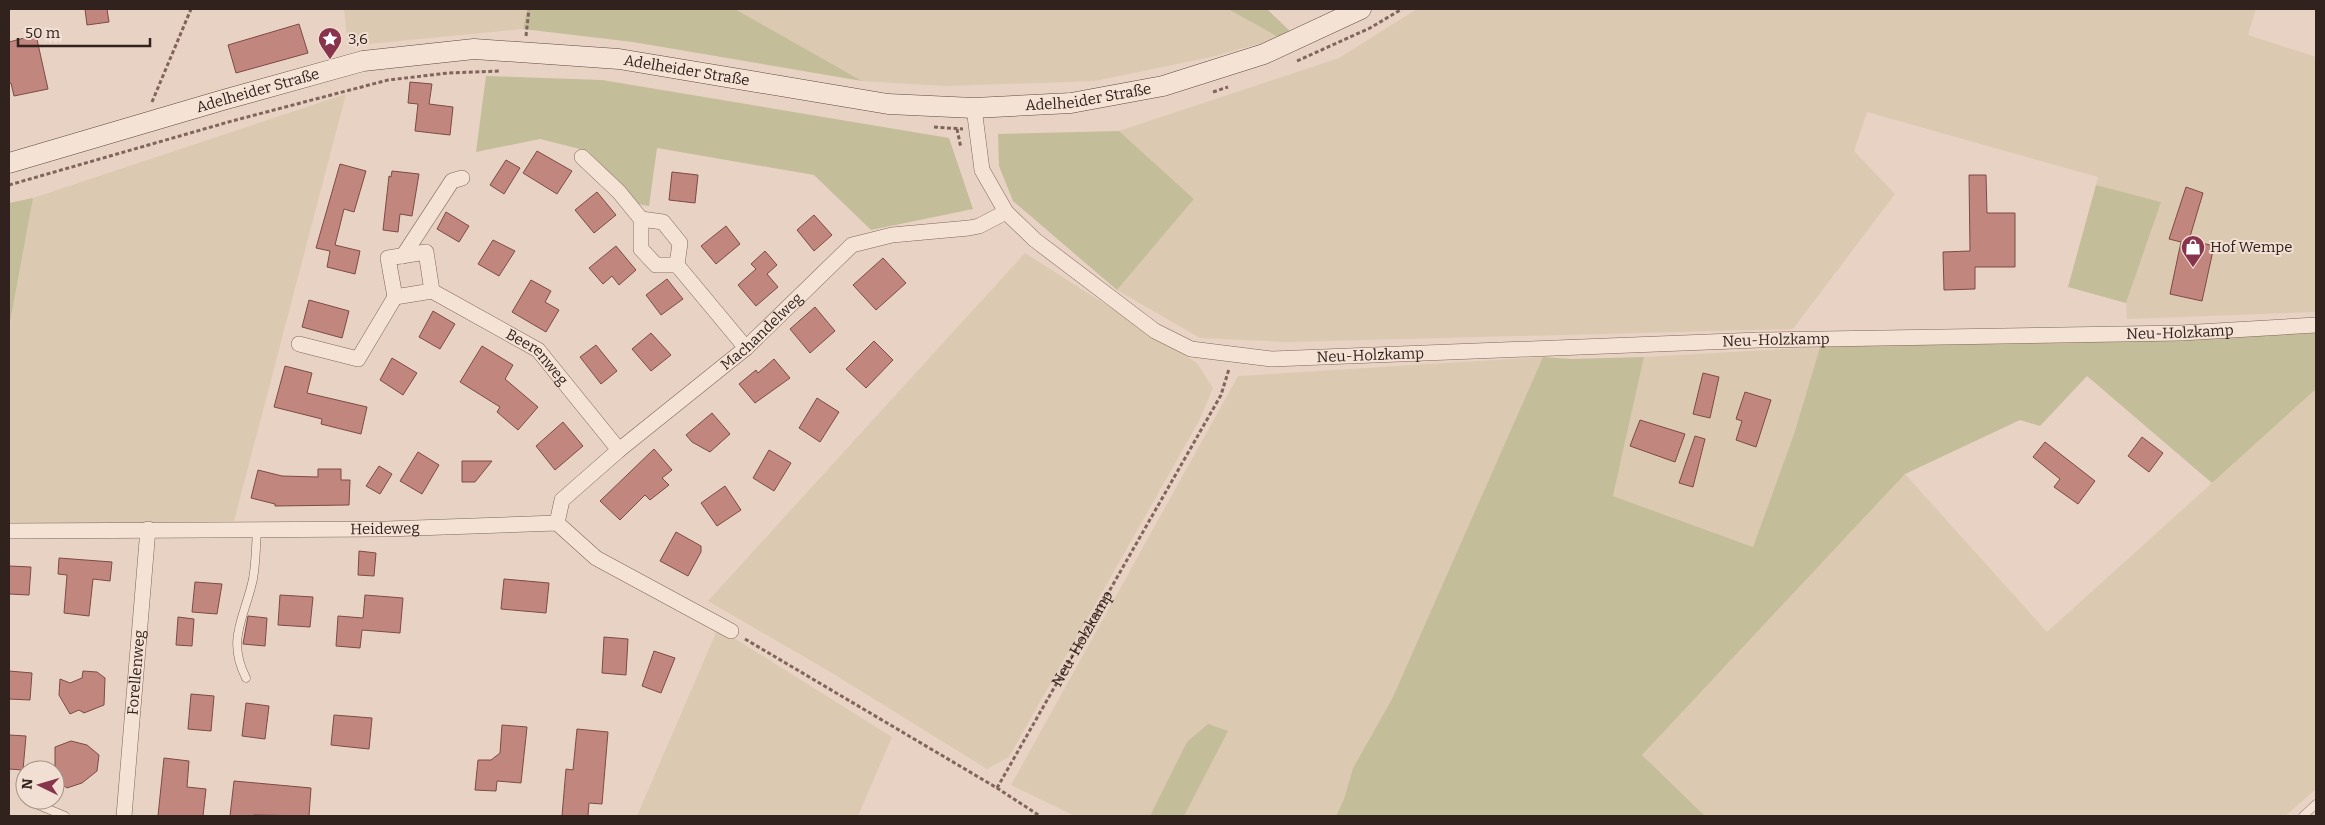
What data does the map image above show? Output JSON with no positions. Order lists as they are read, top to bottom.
{
  "streets": {
    "street": [
      "Adelheider Straße",
      "Machandelweg",
      "Neu-Holzkamp",
      "Beerenweg",
      "Heideweg",
      "Forellenweg"
    ]
  },
  "crossings": [
    ["Adelheider Straße", "Neu-Holzkamp"],
    ["Machandelweg", "Neu-Holzkamp"],
    ["Machandelweg", "Beerenweg"],
    ["Machandelweg", "Heideweg"],
    ["Heideweg", "Forellenweg"]
  ],
  "places": {
    "place": ["3,6"],
    "shop": ["Hof Wempe"]
  },
  "scale_bar": "50 m",
  "north": "left"
}
